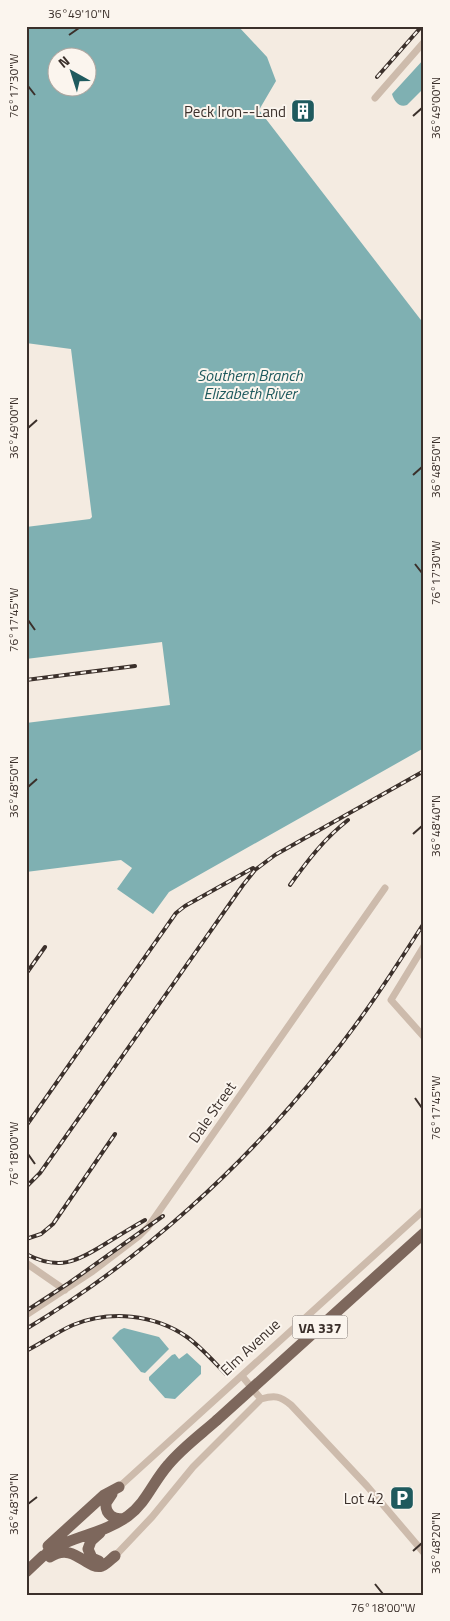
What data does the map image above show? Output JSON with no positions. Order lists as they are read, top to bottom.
{
  "streets": {
    "main road": ["VA 337"],
    "street": ["Dale Street", "Elm Avenue"]
  },
  "water": ["Southern Branch Elizabeth River"],
  "places": {
    "building": ["Peck Iron--Land"],
    "parking": ["Lot 42"]
  },
  "north": "top left",
  "coordinates": [
    "36°49'10\"N",
    "76°17'30\"W",
    "36°49'00\"N",
    "36°48'50\"N",
    "76°17'45\"W",
    "36°48'40\"N",
    "76°18'00\"W",
    "36°48'30\"N",
    "36°48'20\"N"
  ]
}
